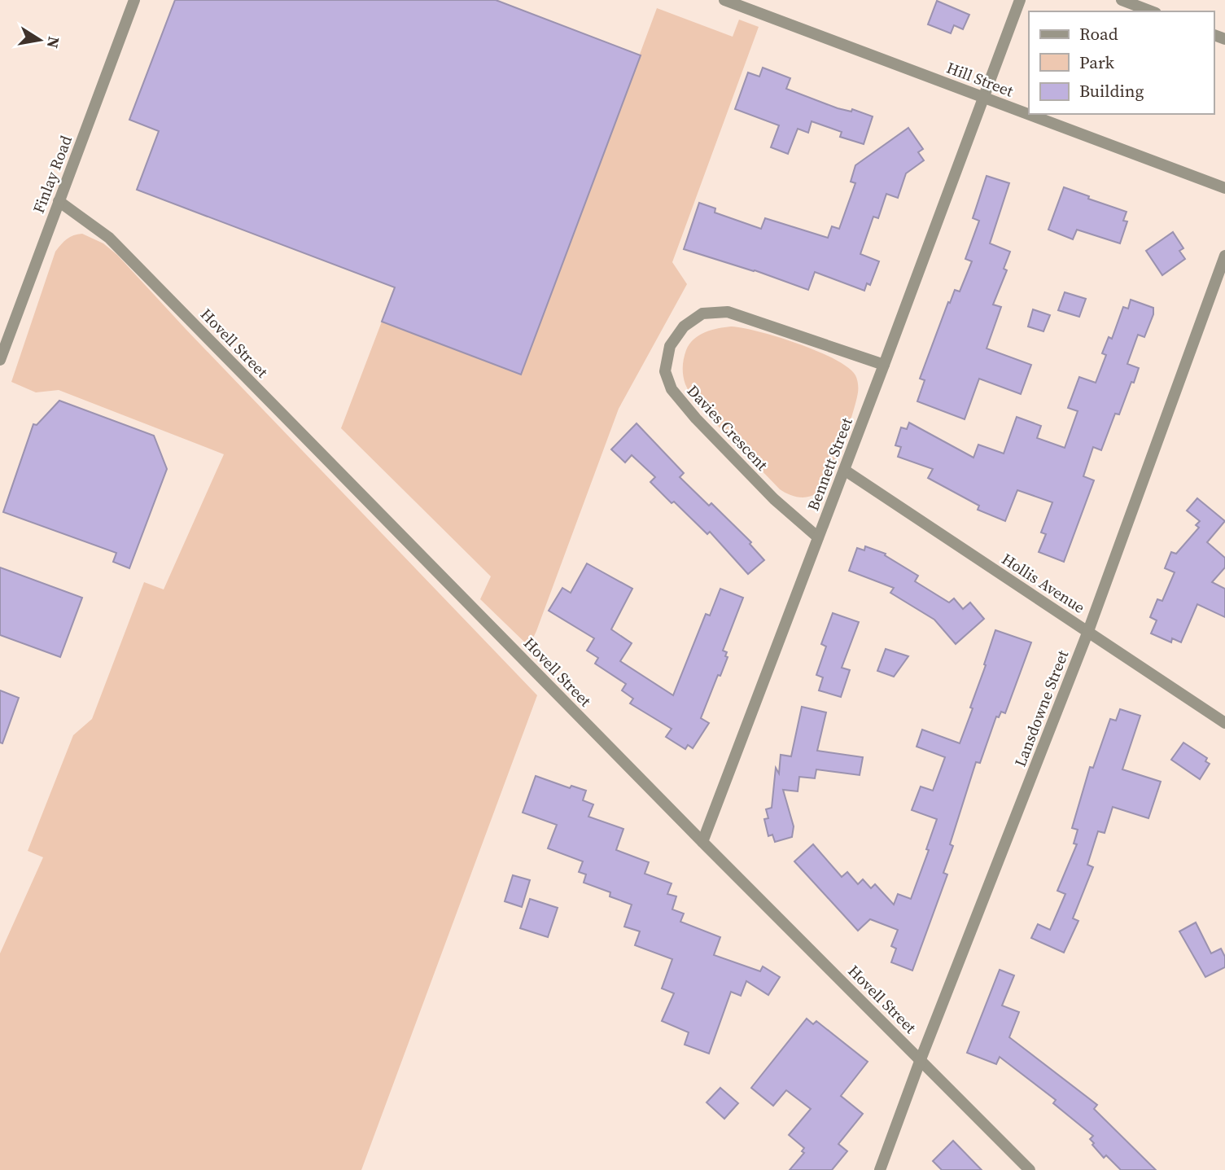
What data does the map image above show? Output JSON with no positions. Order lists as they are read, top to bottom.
{
  "streets": {
    "street": [
      "Hill Street",
      "Finlay Road",
      "Hovell Street",
      "Davies Crescent",
      "Bennett Street",
      "Hollis Avenue",
      "Lansdowne Street"
    ]
  },
  "crossings": [
    ["Hill Street", "Bennett Street"],
    ["Finlay Road", "Hovell Street"],
    ["Hovell Street", "Bennett Street"],
    ["Hovell Street", "Lansdowne Street"],
    ["Davies Crescent", "Bennett Street"],
    ["Bennett Street", "Hollis Avenue"],
    ["Hollis Avenue", "Lansdowne Street"]
  ],
  "legend": ["Road", "Park", "Building"],
  "north": "right"
}
